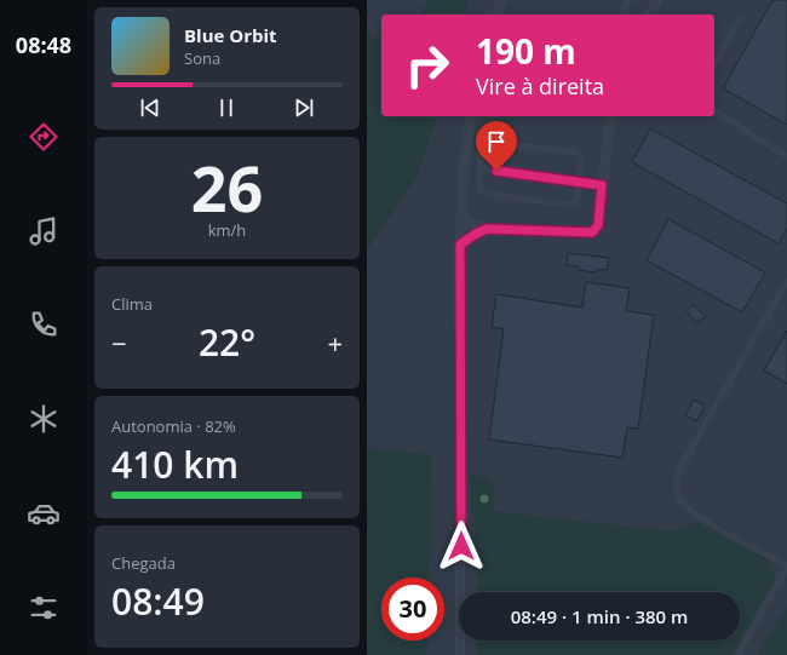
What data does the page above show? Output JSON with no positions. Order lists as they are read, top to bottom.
{
  "page": {
    "tabs": "08:48",
    "turn": ["190 m", "Vire à direita"],
    "song": ["Blue Orbit", "Sona"],
    "tile": [
      ["26", "km/h"],
      "Clima",
      ["Autonomia · 82%", "410 km"],
      ["Chegada", "08:49"]
    ],
    "heat": ["−", "22°", "+"],
    "limit": "30",
    "trip": "08:49 · 1 min · 380 m"
  }
}
